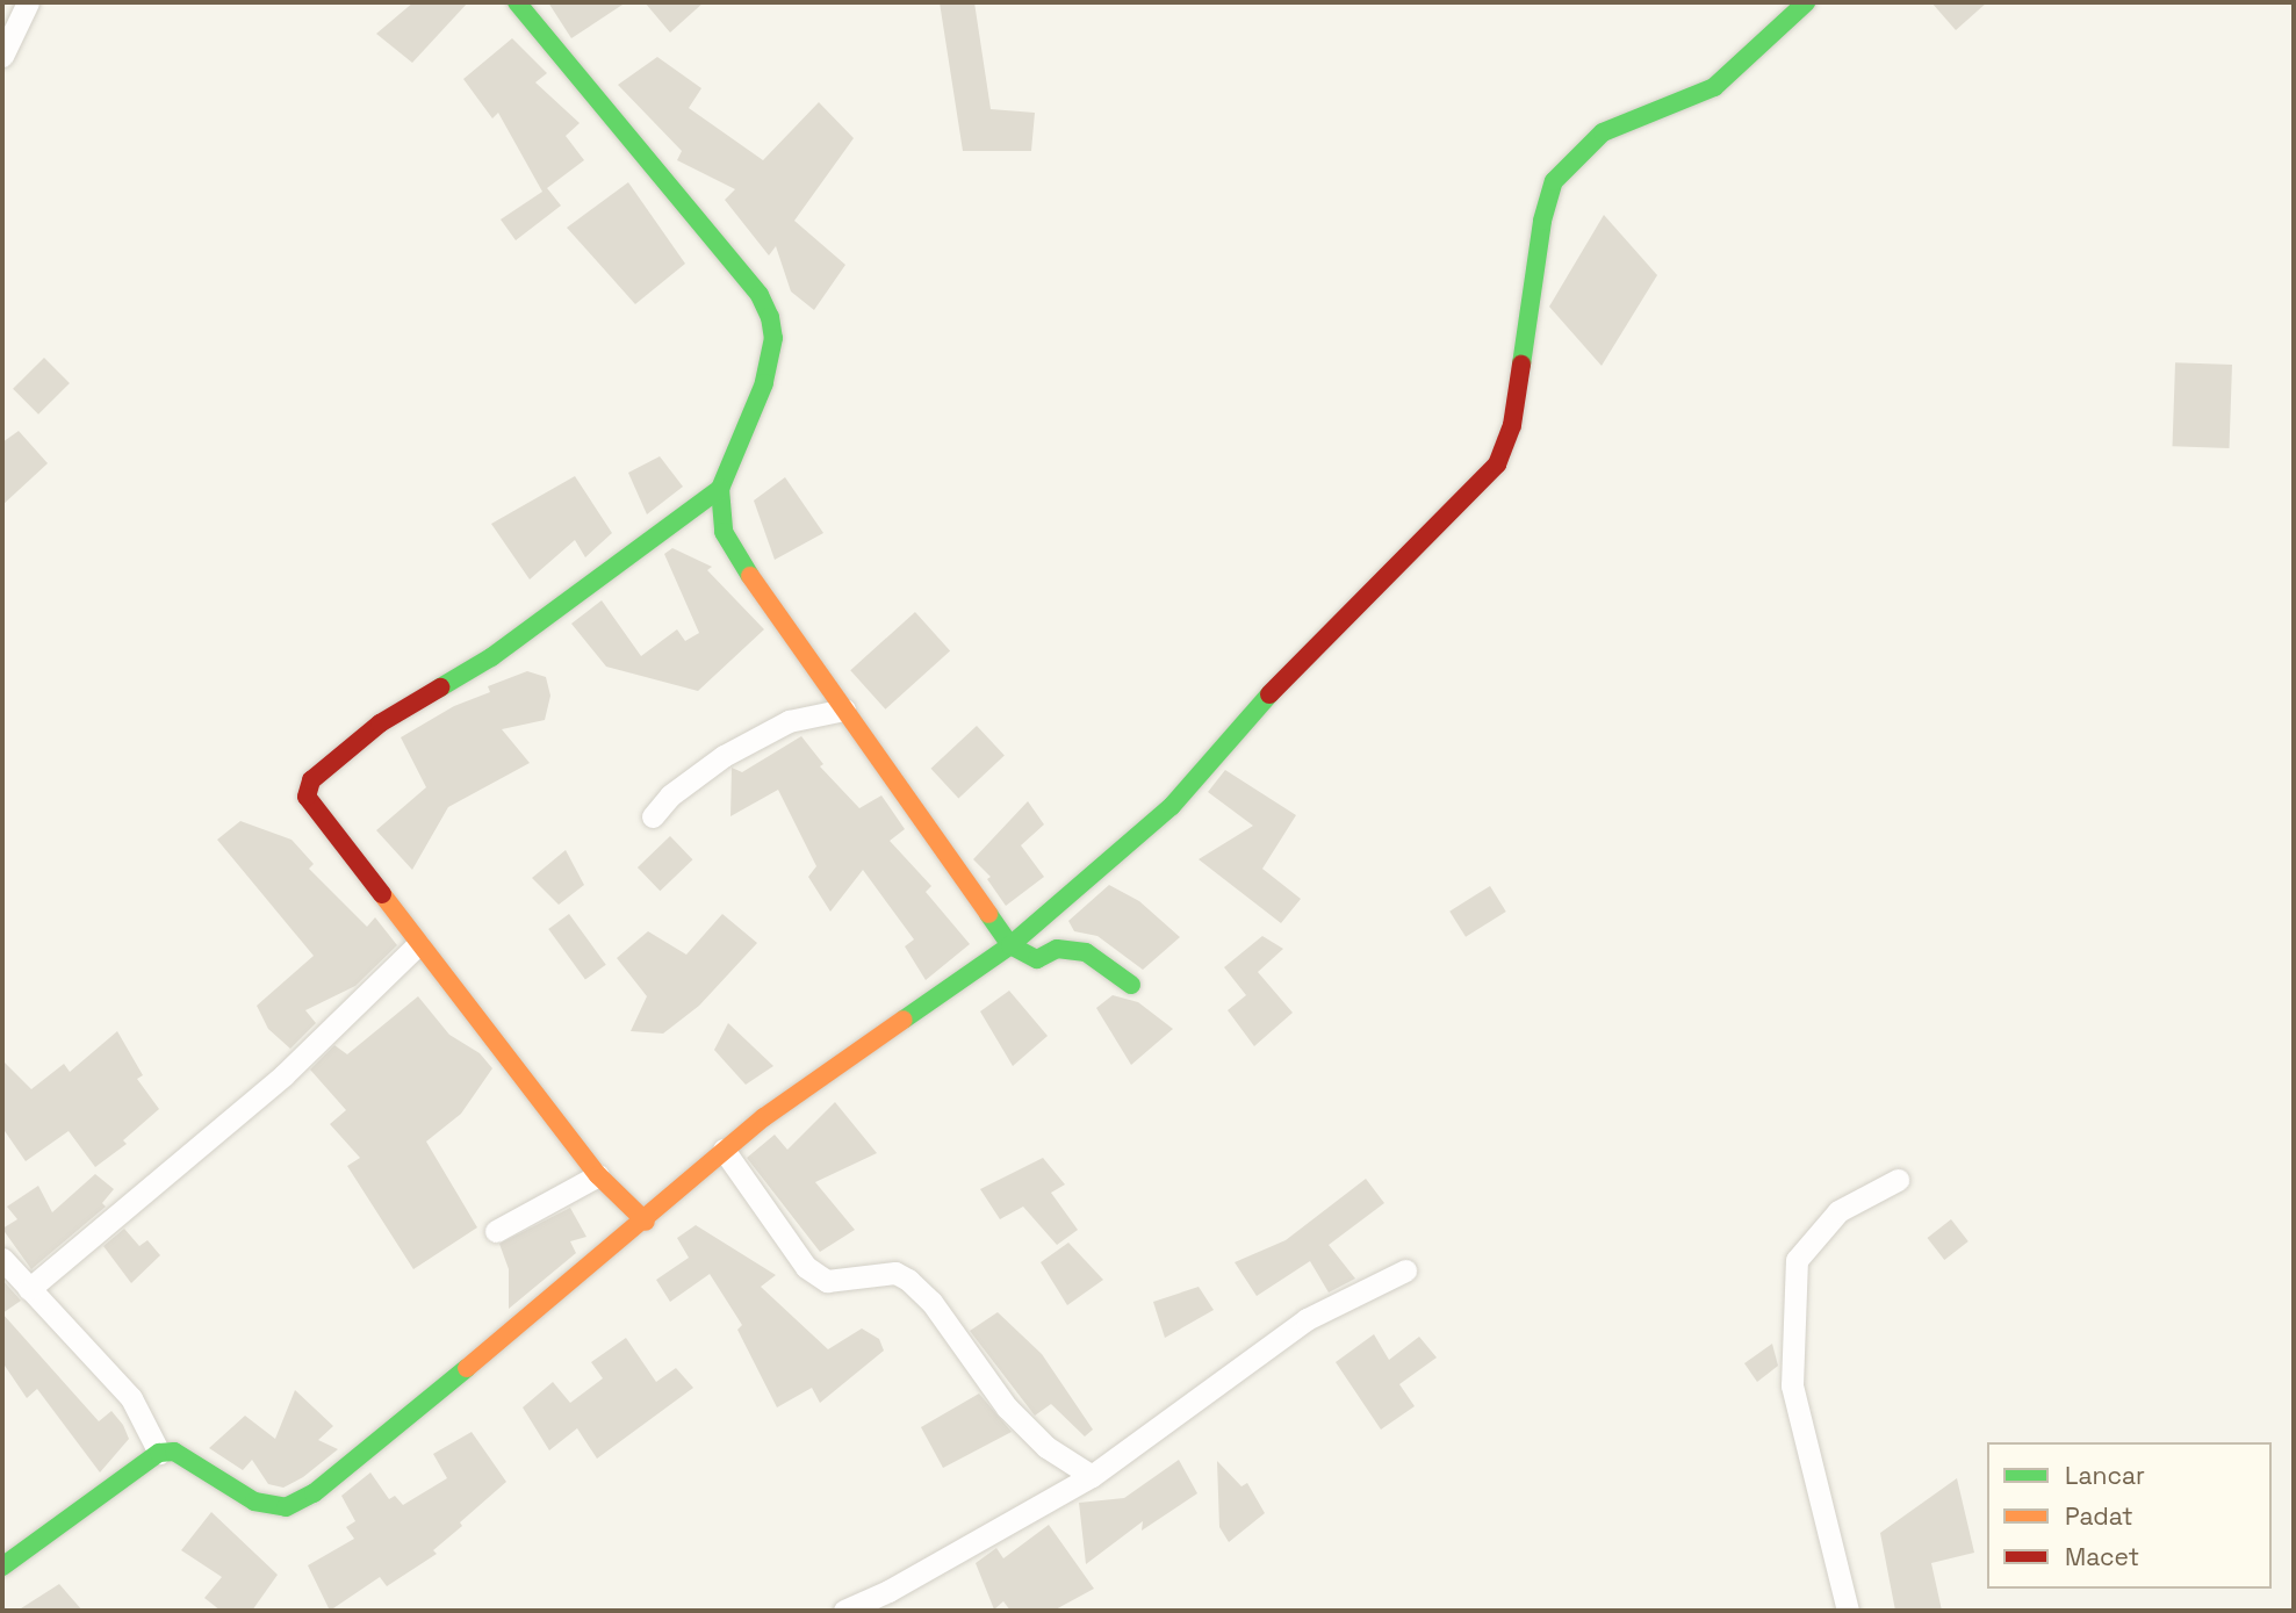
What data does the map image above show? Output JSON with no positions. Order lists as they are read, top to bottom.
{
  "legend": ["Lancar", "Padat", "Macet"]
}
